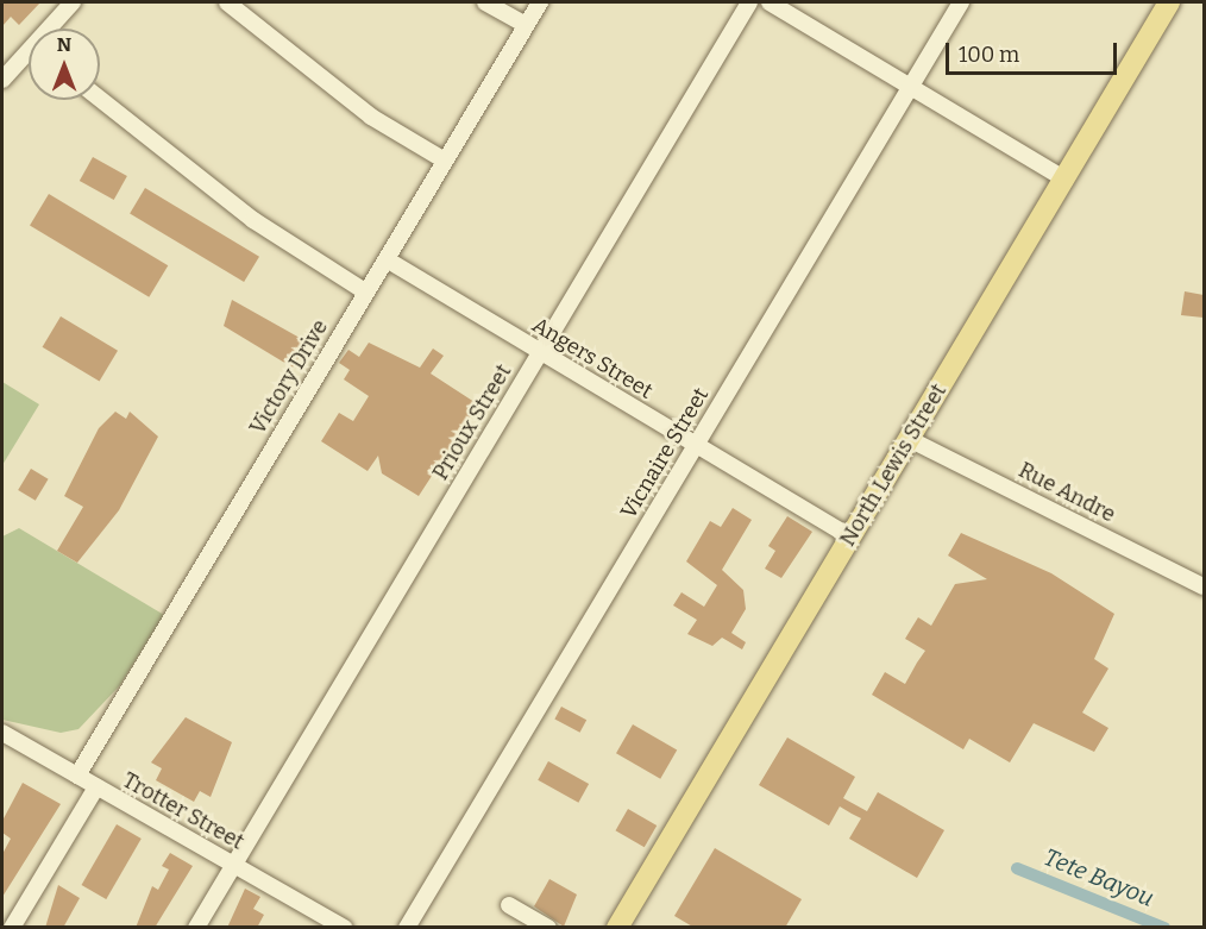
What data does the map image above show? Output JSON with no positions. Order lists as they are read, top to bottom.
{
  "streets": {
    "main road": ["North Lewis Street"],
    "street": [
      "Angers Street",
      "Victory Drive",
      "Prioux Street",
      "Vicnaire Street",
      "Rue Andre",
      "Trotter Street"
    ]
  },
  "crossings": [
    ["Angers Street", "Victory Drive"],
    ["Angers Street", "Prioux Street"],
    ["Angers Street", "Vicnaire Street"],
    ["Angers Street", "North Lewis Street"],
    ["Victory Drive", "Trotter Street"],
    ["Prioux Street", "Trotter Street"],
    ["North Lewis Street", "Rue Andre"]
  ],
  "water": ["Tete Bayou"],
  "scale_bar": "100 m",
  "north": "top"
}
